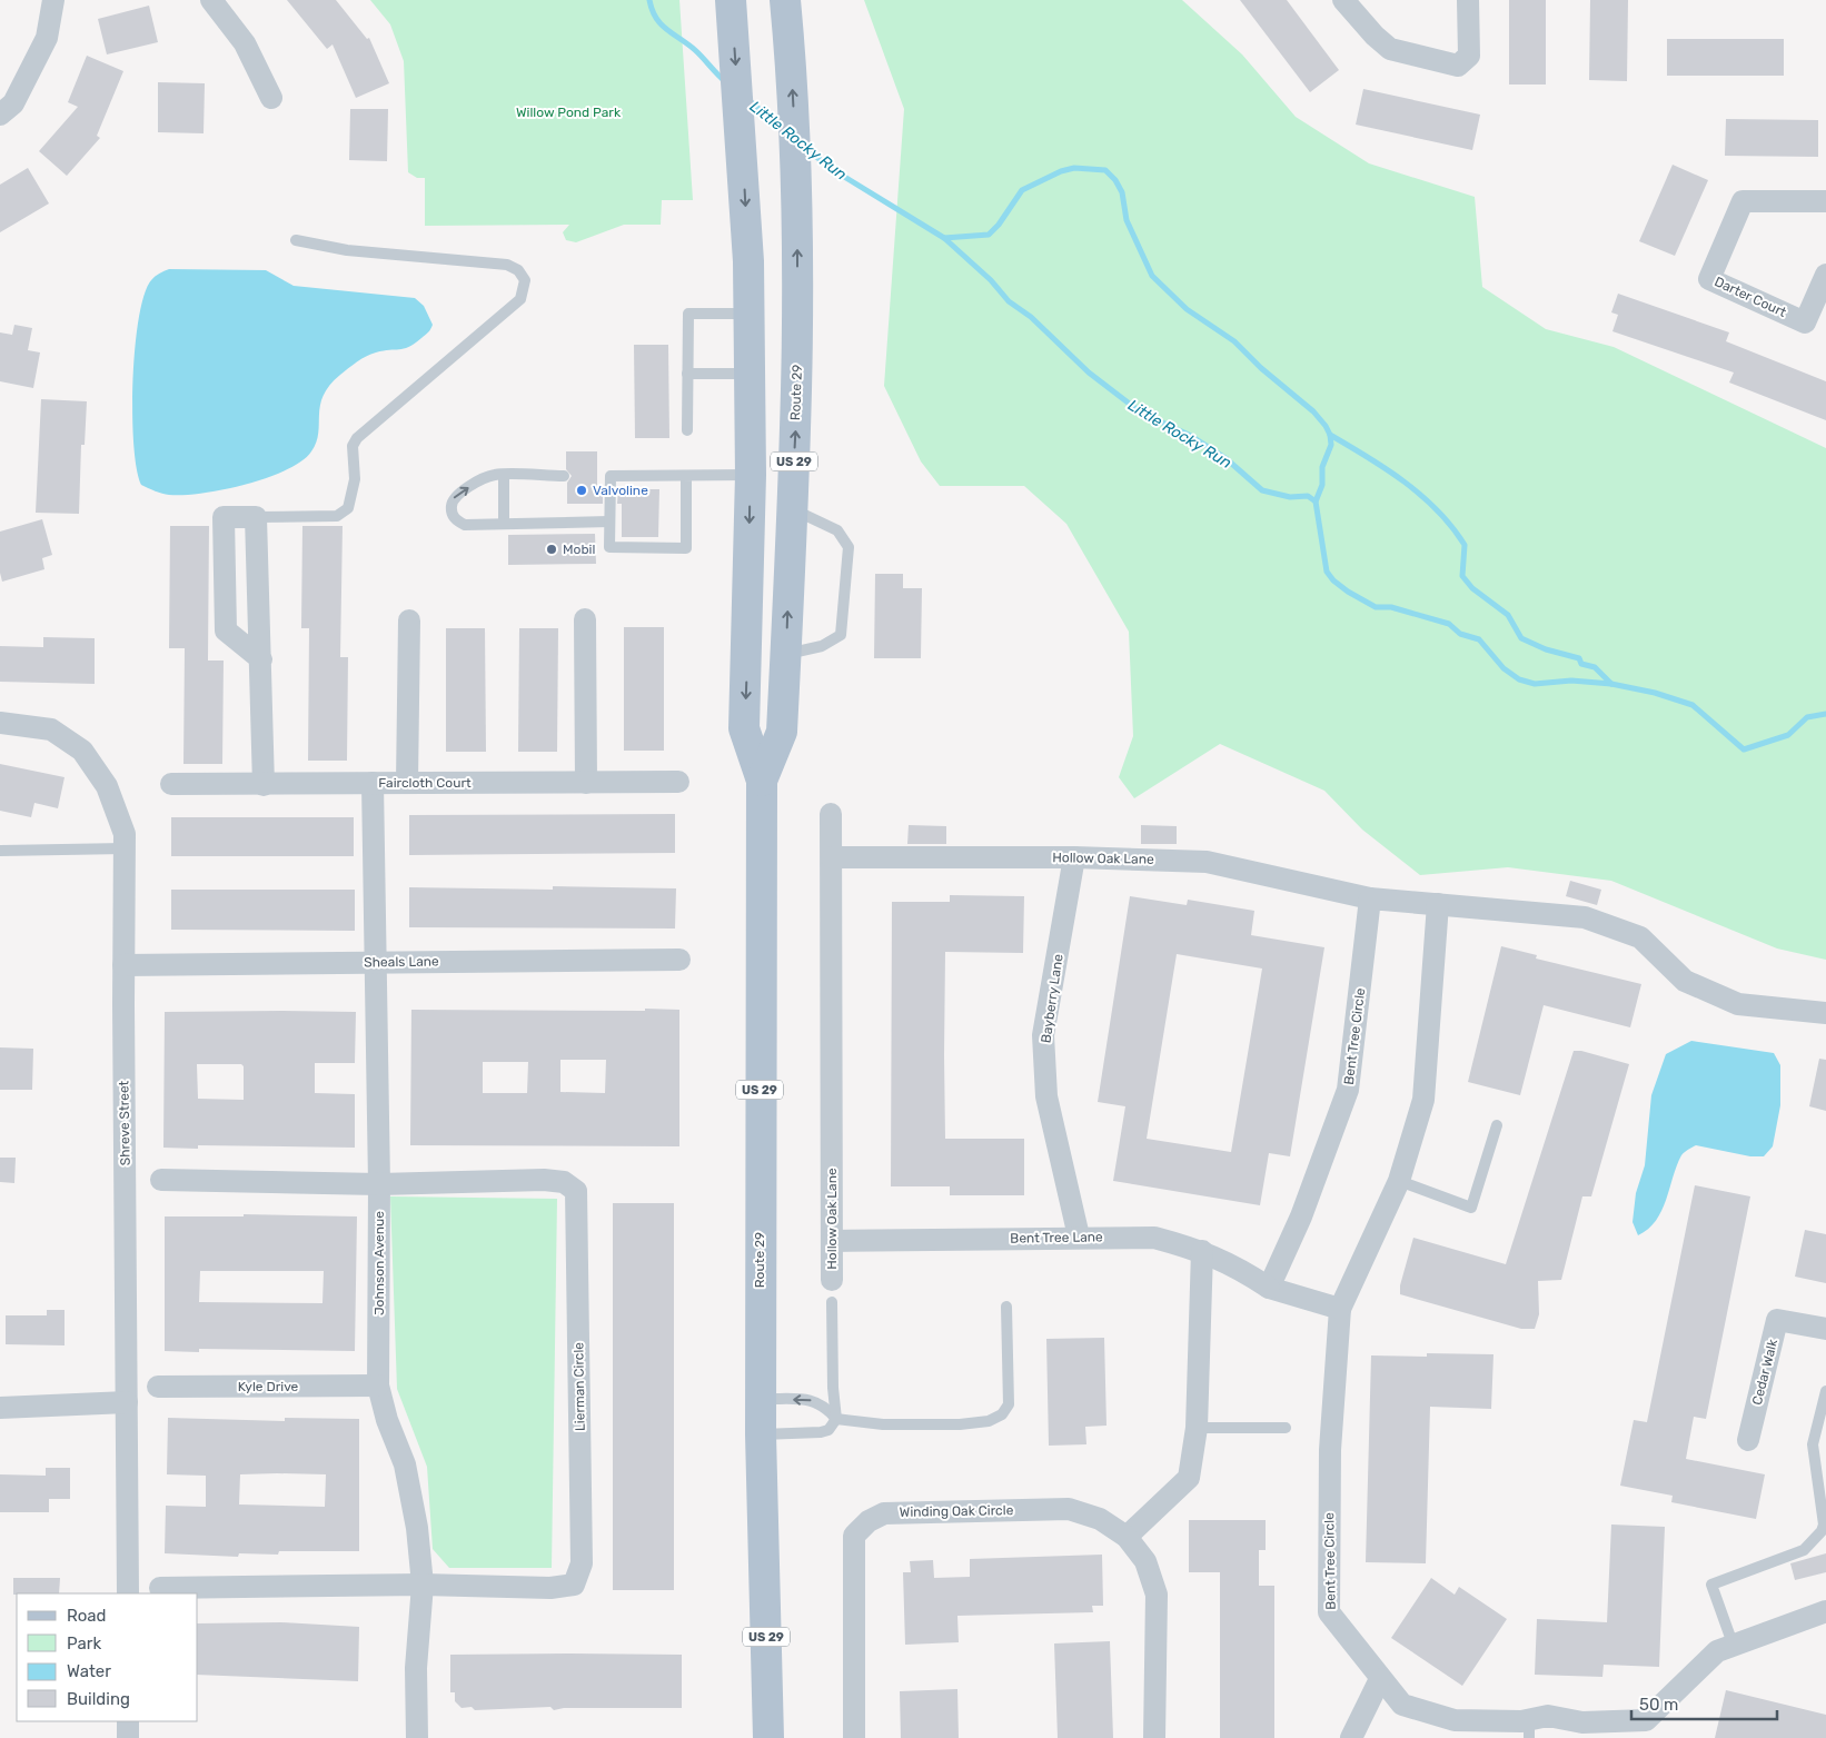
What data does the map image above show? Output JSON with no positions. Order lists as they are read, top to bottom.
{
  "streets": {
    "main road": ["Route 29", "US 29"],
    "street": [
      "Darter Court",
      "Faircloth Court",
      "Hollow Oak Lane",
      "Sheals Lane",
      "Bayberry Lane",
      "Bent Tree Circle",
      "Shreve Street",
      "Bent Tree Lane",
      "Johnson Avenue",
      "Cedar Walk",
      "Kyle Drive",
      "Lierman Circle",
      "Winding Oak Circle"
    ]
  },
  "crossings": [
    ["Faircloth Court", "Johnson Avenue"],
    ["Hollow Oak Lane", "Bayberry Lane"],
    ["Hollow Oak Lane", "Bent Tree Circle"],
    ["Hollow Oak Lane", "Bent Tree Lane"],
    ["Sheals Lane", "Shreve Street"],
    ["Sheals Lane", "Johnson Avenue"],
    ["Bayberry Lane", "Bent Tree Lane"],
    ["Bent Tree Circle", "Bent Tree Lane"],
    ["Johnson Avenue", "Kyle Drive"],
    ["Johnson Avenue", "Lierman Circle"]
  ],
  "water": ["Little Rocky Run"],
  "parks": ["Willow Pond Park"],
  "places": ["Valvoline", "Mobil"],
  "legend": [
    "Road",
    "Park",
    "Water",
    "Building"
  ],
  "scale_bar": "50 m"
}
